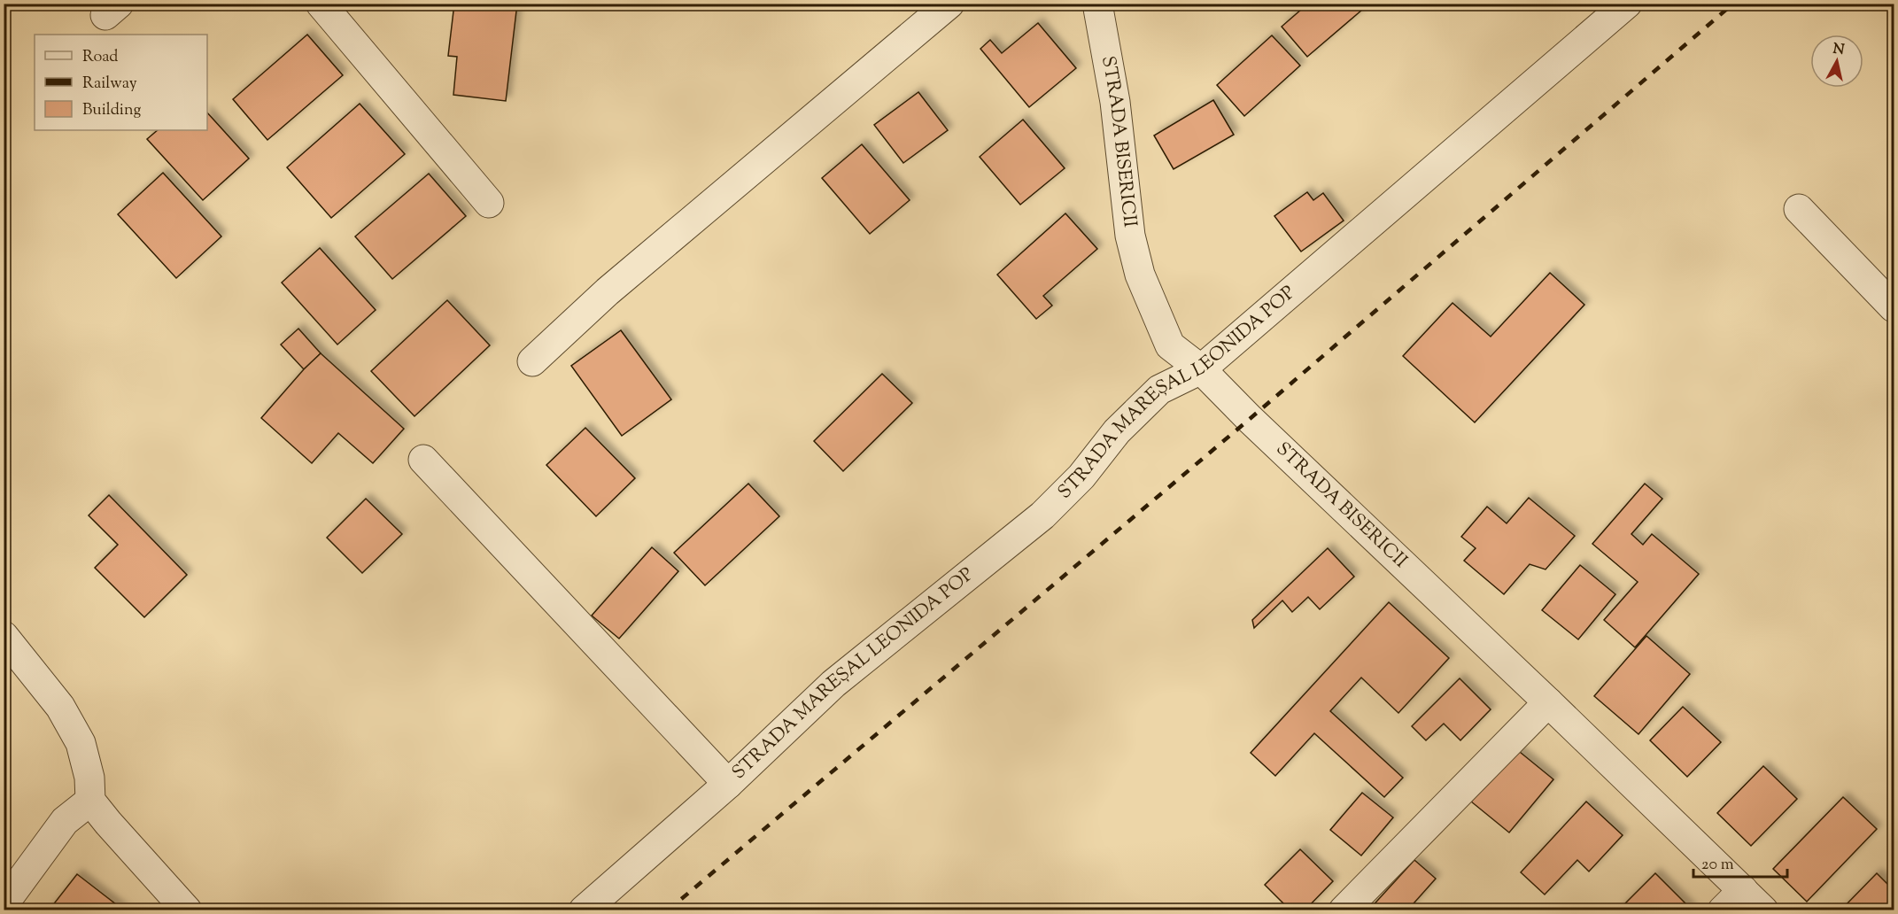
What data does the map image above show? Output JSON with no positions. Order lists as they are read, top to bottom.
{
  "streets": {
    "street": ["STRADA BISERICII", "STRADA MAREȘAL LEONIDA POP"]
  },
  "crossings": [
    ["STRADA BISERICII", "STRADA MAREȘAL LEONIDA POP"]
  ],
  "legend": ["Road", "Railway", "Building"],
  "scale_bar": "20 m",
  "north": "top"
}
